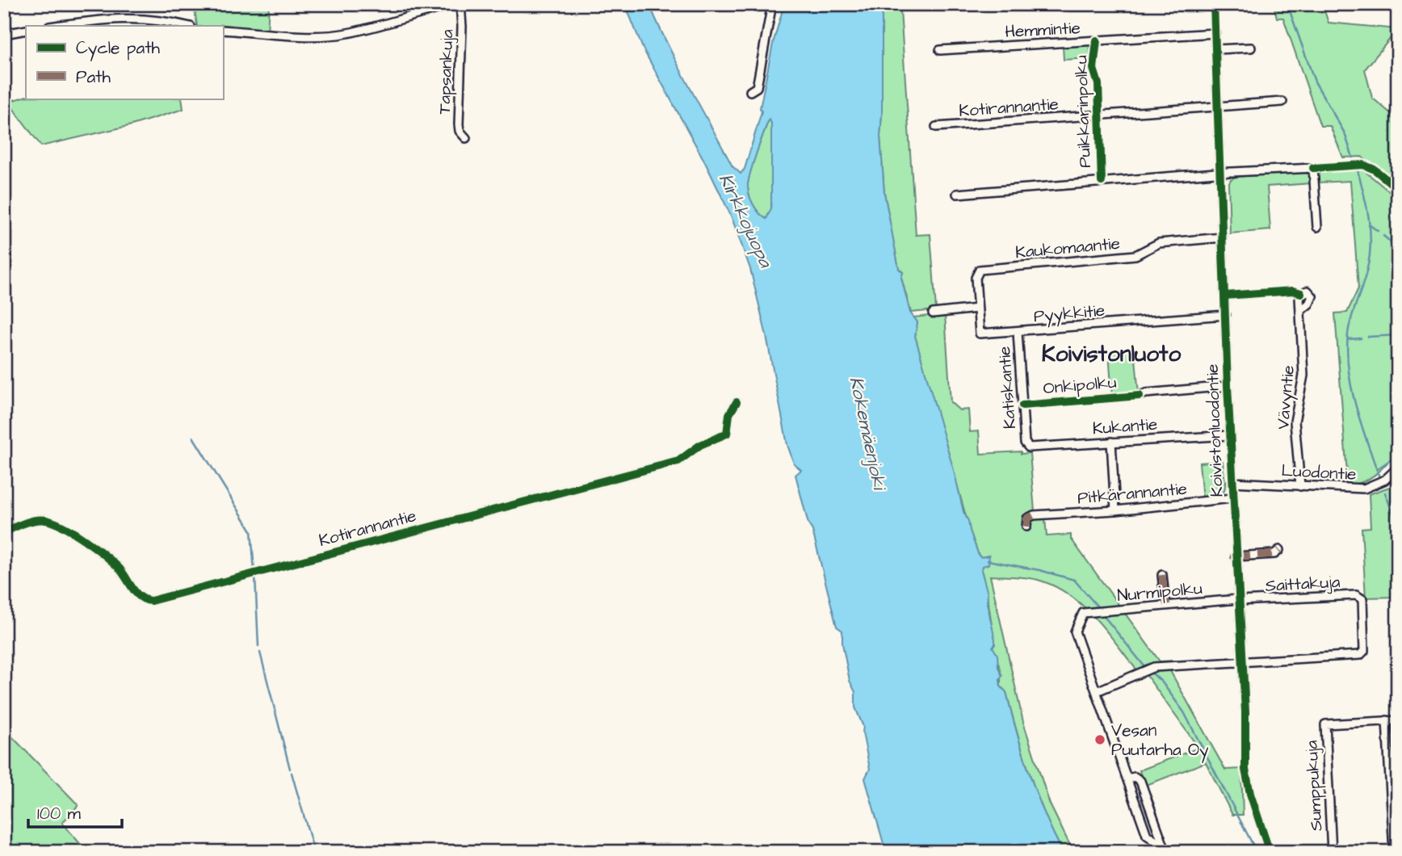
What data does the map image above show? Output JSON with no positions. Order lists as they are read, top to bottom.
{
  "streets": {
    "street": [
      "Hemmintie",
      "Tapsankuja",
      "Kotirannantie",
      "Kaukomaantie",
      "Pyykkitie",
      "Onkipolku",
      "Katiskantie",
      "Vävyntie",
      "Kukantie",
      "Koivistonluodontie",
      "Luodontie",
      "Pitkärannantie",
      "Saittakuja",
      "Nurmipolku",
      "Sumppukuja"
    ],
    "cycle path": ["Puikkarinpolku"]
  },
  "crossings": [
    ["Hemmintie", "Koivistonluodontie"],
    ["Kotirannantie", "Koivistonluodontie"],
    ["Kaukomaantie", "Pyykkitie"],
    ["Kaukomaantie", "Koivistonluodontie"],
    ["Pyykkitie", "Katiskantie"],
    ["Pyykkitie", "Koivistonluodontie"],
    ["Onkipolku", "Koivistonluodontie"],
    ["Katiskantie", "Kukantie"],
    ["Vävyntie", "Luodontie"],
    ["Kukantie", "Koivistonluodontie"],
    ["Koivistonluodontie", "Luodontie"],
    ["Koivistonluodontie", "Pitkärannantie"],
    ["Koivistonluodontie", "Saittakuja"],
    ["Koivistonluodontie", "Nurmipolku"],
    ["Saittakuja", "Nurmipolku"]
  ],
  "districts": ["Koivistonluoto"],
  "water": ["Kirkkojuopa", "Kokemäenjoki"],
  "places": ["Vesan Puutarha Oy"],
  "legend": ["Cycle path", "Path"],
  "scale_bar": "100 m"
}
